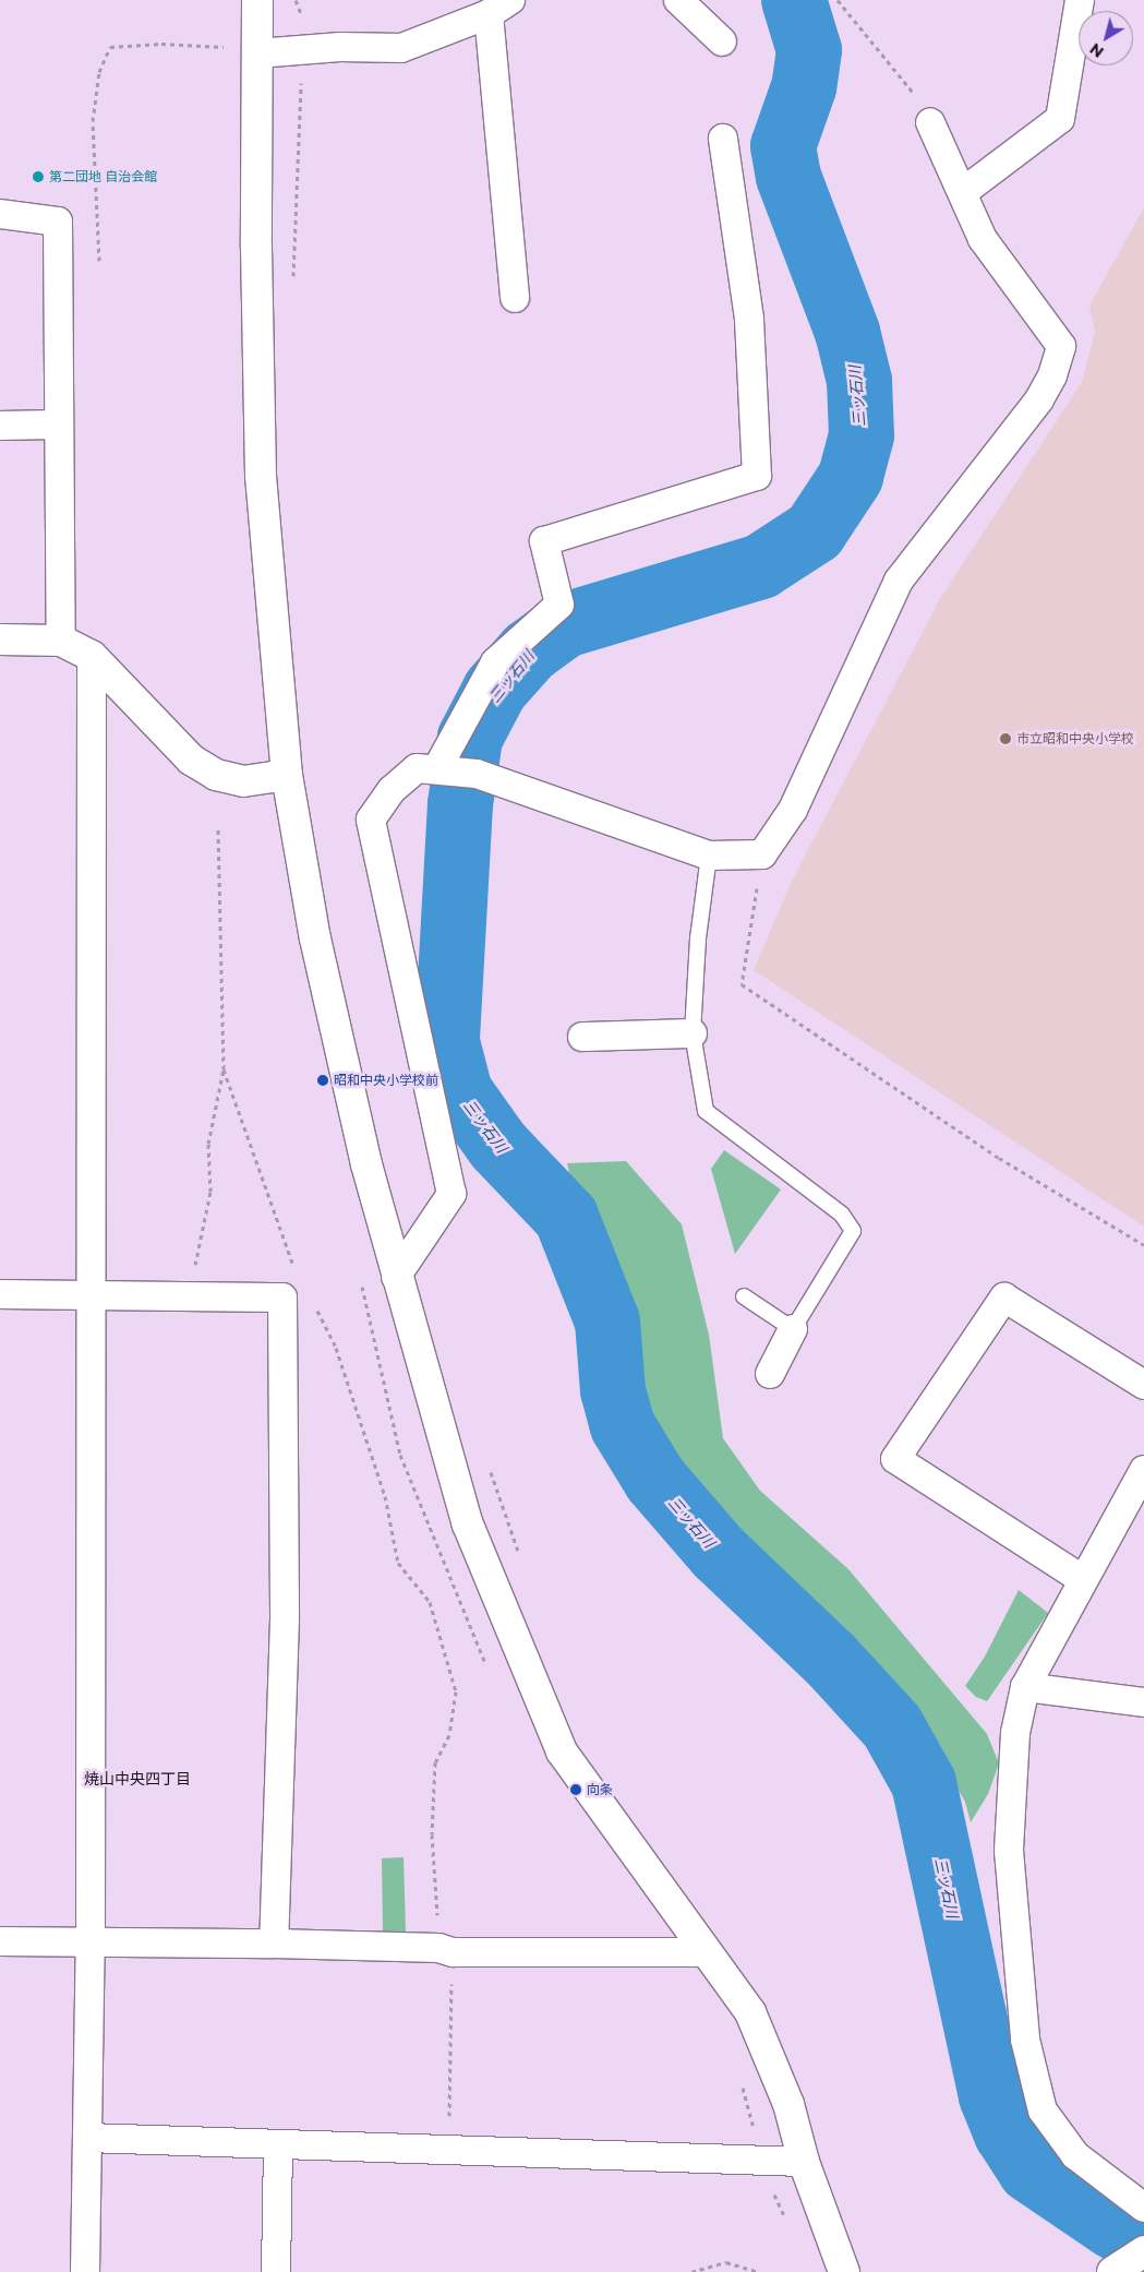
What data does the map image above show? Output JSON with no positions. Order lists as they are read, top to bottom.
{
  "districts": ["焼山中央四丁目"],
  "water": ["三ッ石川"],
  "places": [
    "第二団地 自治会館",
    "市立昭和中央小学校",
    "昭和中央小学校前",
    "向条"
  ],
  "north": "bottom left"
}
